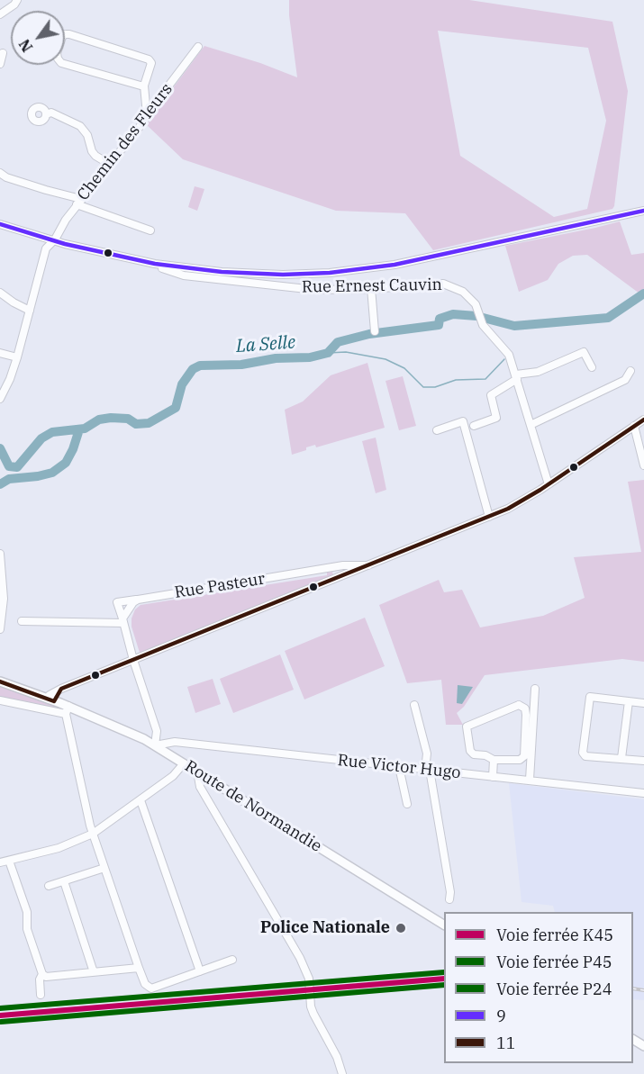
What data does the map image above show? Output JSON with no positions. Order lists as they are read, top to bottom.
{
  "streets": {
    "main road": ["Route de Normandie"],
    "street": [
      "Chemin des Fleurs",
      "Rue Ernest Cauvin",
      "Rue Pasteur",
      "Rue Victor Hugo"
    ]
  },
  "crossings": [
    ["Rue Victor Hugo", "Route de Normandie"]
  ],
  "water": ["La Selle"],
  "places": ["Police Nationale"],
  "lines": [
    "transit line 9",
    "transit line 11",
    "rail line P24",
    "rail line K45",
    "rail line P45"
  ],
  "legend": [
    "Voie ferrée K45",
    "Voie ferrée P45",
    "Voie ferrée P24",
    "9",
    "11"
  ],
  "north": "bottom left"
}
